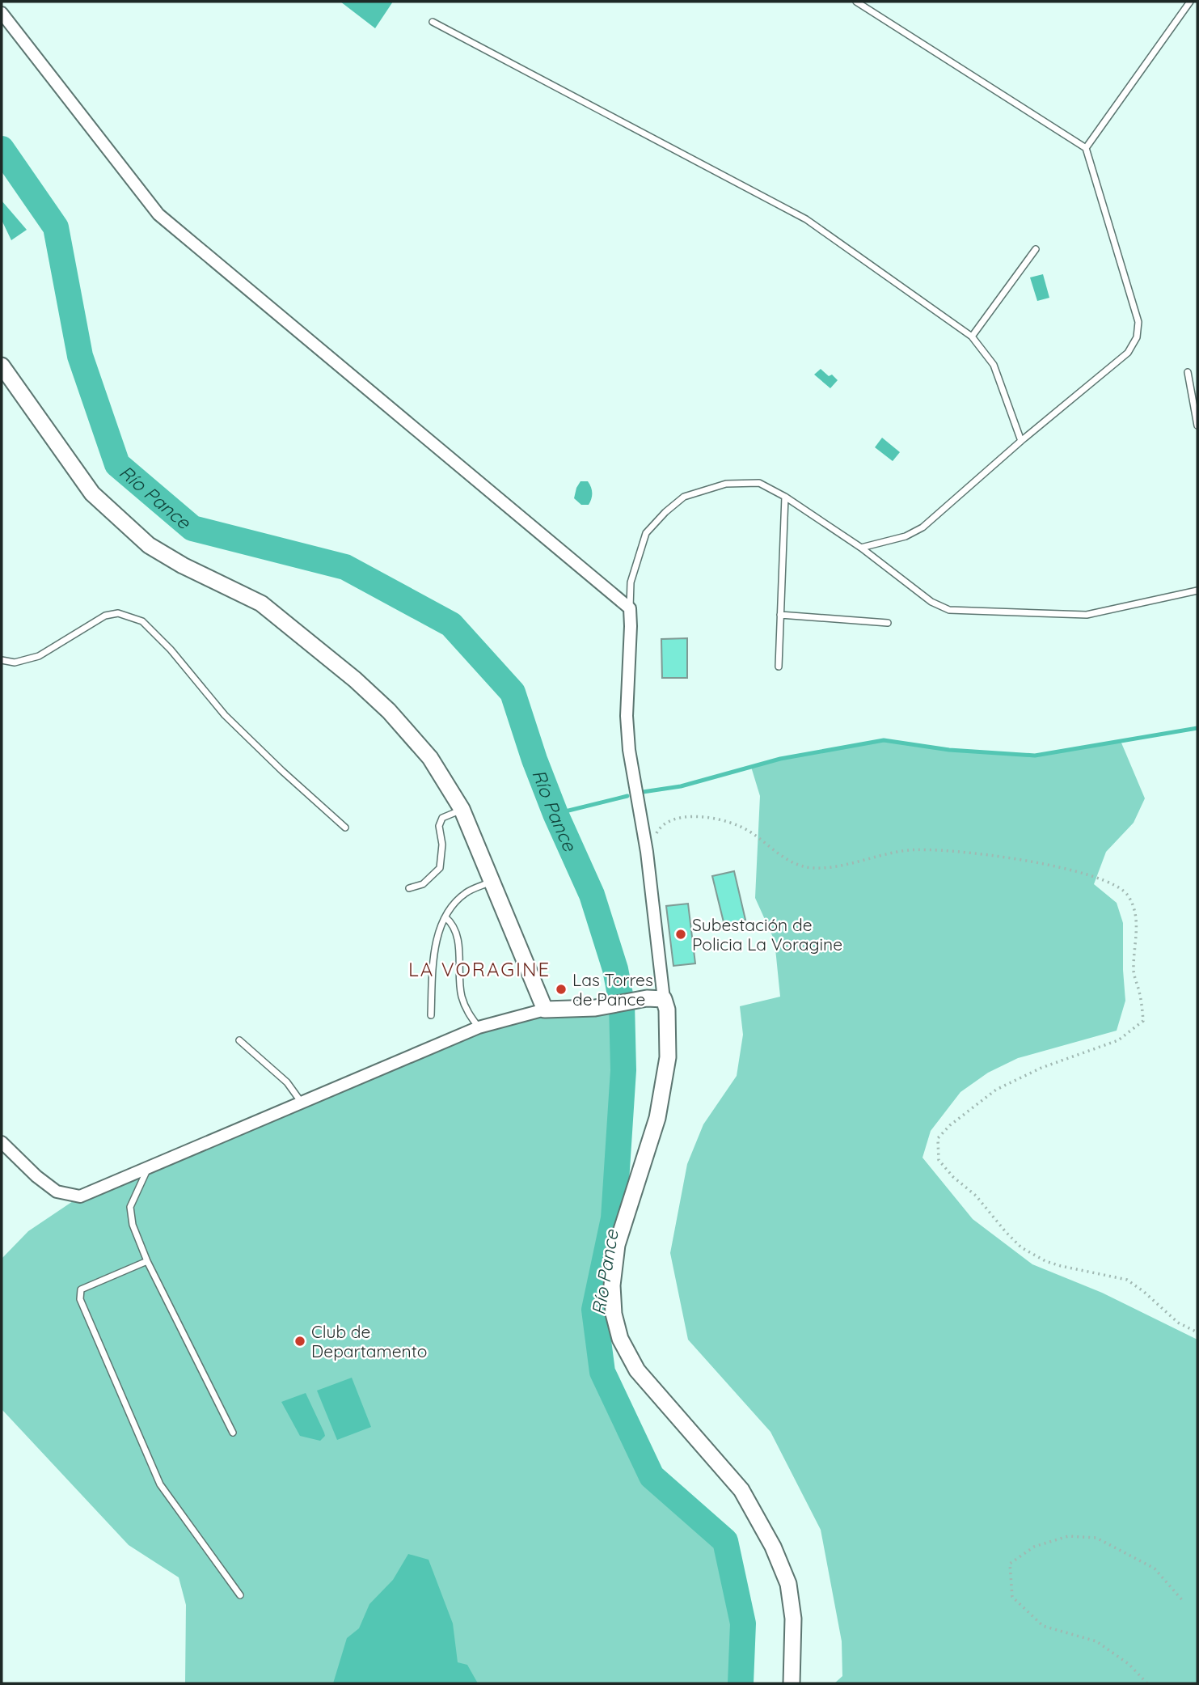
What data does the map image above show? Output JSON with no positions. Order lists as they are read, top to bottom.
{
  "districts": ["LA VORAGINE"],
  "water": ["Río Pance"],
  "places": ["Subestación de Policia La Voragine", "Las Torres de Pance", "Club de Departamento"]
}
